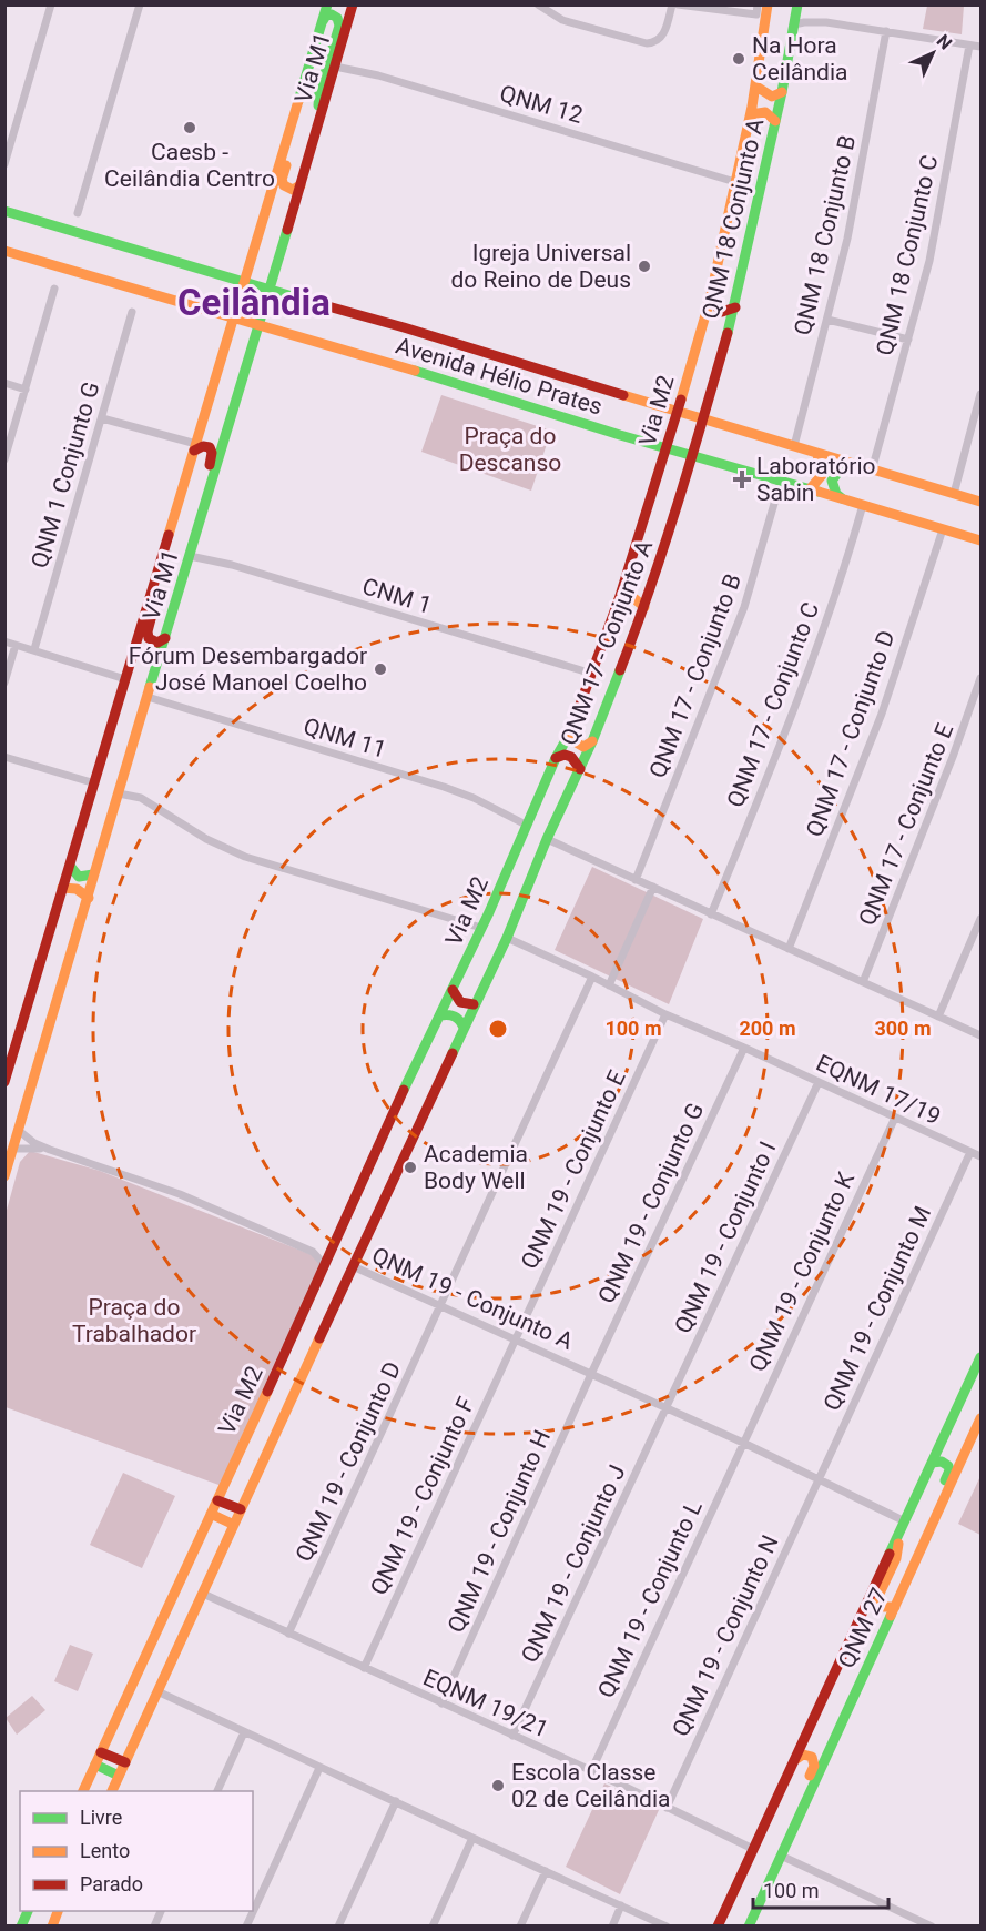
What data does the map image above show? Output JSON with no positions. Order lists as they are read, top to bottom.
{
  "streets": {
    "main road": [
      "Via M1",
      "QNM 18 Conjunto A",
      "Avenida Hélio Prates",
      "Via M2",
      "QNM 17 - Conjunto A",
      "QNM 19 - Conjunto A",
      "QNM 27"
    ],
    "street": [
      "QNM 12",
      "QNM 18 Conjunto B",
      "QNM 18 Conjunto C",
      "QNM 1 Conjunto G",
      "CNM 1",
      "QNM 17 - Conjunto B",
      "QNM 17 - Conjunto C",
      "QNM 17 - Conjunto D",
      "QNM 11",
      "QNM 17 - Conjunto E",
      "EQNM 17/19",
      "QNM 19 - Conjunto E",
      "QNM 19 - Conjunto G",
      "QNM 19 - Conjunto I",
      "QNM 19 - Conjunto K",
      "QNM 19 - Conjunto M",
      "QNM 19 - Conjunto D",
      "QNM 19 - Conjunto F",
      "QNM 19 - Conjunto H",
      "QNM 19 - Conjunto J",
      "QNM 19 - Conjunto L",
      "QNM 19 - Conjunto N",
      "EQNM 19/21"
    ]
  },
  "crossings": [
    ["Via M1", "QNM 12"],
    ["Via M1", "Avenida Hélio Prates"],
    ["Via M1", "CNM 1"],
    ["Via M1", "QNM 11"],
    ["QNM 12", "Via M2"],
    ["QNM 18 Conjunto A", "Avenida Hélio Prates"],
    ["QNM 18 Conjunto A", "Via M2"],
    ["QNM 18 Conjunto B", "Avenida Hélio Prates"],
    ["QNM 18 Conjunto C", "Avenida Hélio Prates"],
    ["Avenida Hélio Prates", "Via M2"],
    ["Avenida Hélio Prates", "QNM 17 - Conjunto A"],
    ["Avenida Hélio Prates", "QNM 17 - Conjunto B"],
    ["Avenida Hélio Prates", "QNM 17 - Conjunto C"],
    ["Avenida Hélio Prates", "QNM 17 - Conjunto D"],
    ["Via M2", "CNM 1"],
    ["Via M2", "QNM 17 - Conjunto A"],
    ["Via M2", "QNM 11"],
    ["Via M2", "EQNM 17/19"],
    ["Via M2", "QNM 19 - Conjunto A"],
    ["EQNM 17/19", "QNM 19 - Conjunto E"],
    ["EQNM 17/19", "QNM 19 - Conjunto G"],
    ["EQNM 17/19", "QNM 19 - Conjunto I"],
    ["EQNM 17/19", "QNM 19 - Conjunto K"],
    ["EQNM 17/19", "QNM 19 - Conjunto A"],
    ["EQNM 17/19", "QNM 19 - Conjunto M"],
    ["EQNM 17/19", "QNM 19 - Conjunto D"],
    ["QNM 19 - Conjunto E", "QNM 19 - Conjunto A"],
    ["QNM 19 - Conjunto E", "QNM 19 - Conjunto F"],
    ["QNM 19 - Conjunto G", "QNM 19 - Conjunto A"],
    ["QNM 19 - Conjunto G", "QNM 19 - Conjunto H"],
    ["QNM 19 - Conjunto I", "QNM 19 - Conjunto A"],
    ["QNM 19 - Conjunto I", "QNM 19 - Conjunto J"],
    ["QNM 19 - Conjunto K", "QNM 19 - Conjunto A"],
    ["QNM 19 - Conjunto K", "QNM 19 - Conjunto L"],
    ["QNM 19 - Conjunto A", "QNM 19 - Conjunto M"],
    ["QNM 19 - Conjunto A", "QNM 19 - Conjunto D"],
    ["QNM 19 - Conjunto A", "QNM 19 - Conjunto F"],
    ["QNM 19 - Conjunto A", "QNM 19 - Conjunto H"],
    ["QNM 19 - Conjunto A", "QNM 19 - Conjunto J"],
    ["QNM 19 - Conjunto A", "QNM 19 - Conjunto L"],
    ["QNM 19 - Conjunto A", "QNM 19 - Conjunto N"],
    ["QNM 19 - Conjunto M", "QNM 19 - Conjunto N"],
    ["QNM 19 - Conjunto D", "EQNM 19/21"],
    ["QNM 19 - Conjunto F", "EQNM 19/21"],
    ["QNM 19 - Conjunto H", "EQNM 19/21"],
    ["QNM 19 - Conjunto J", "EQNM 19/21"],
    ["QNM 19 - Conjunto L", "EQNM 19/21"],
    ["QNM 19 - Conjunto N", "EQNM 19/21"]
  ],
  "districts": ["Ceilândia"],
  "parks": ["Praça do Descanso", "Praça do Trabalhador"],
  "places": {
    "other": [
      "Na Hora Ceilândia",
      "Caesb - Ceilândia Centro",
      "Igreja Universal do Reino de Deus",
      "Fórum Desembargador José Manoel Coelho",
      "Academia Body Well",
      "Escola Classe 02 de Ceilândia"
    ],
    "health": ["Laboratório Sabin"]
  },
  "legend": ["Livre", "Lento", "Parado"],
  "scale_bar": "100 m",
  "north": "top right",
  "rings": ["100 m", "200 m", "300 m"]
}
